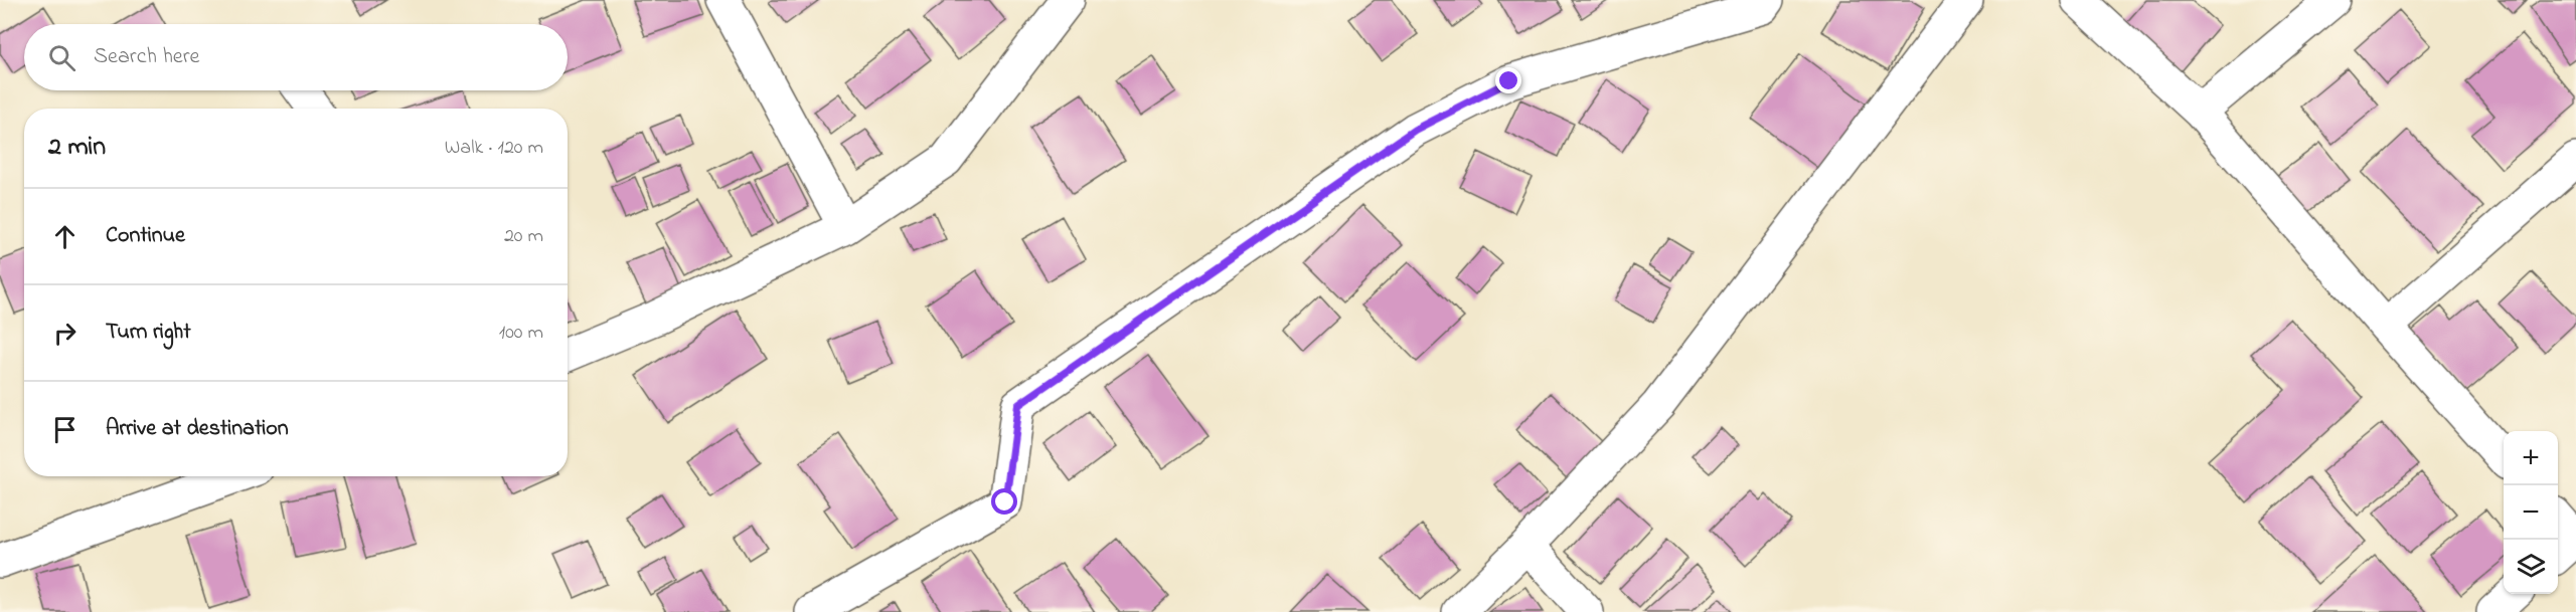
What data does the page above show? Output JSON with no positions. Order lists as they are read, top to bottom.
{
  "page": {
    "search": "Search here",
    "heading": ["2 min", "Walk · 120 m"],
    "list": [
      ["Continue", "20 m"],
      ["Turn right", "100 m"],
      "Arrive at destination"
    ],
    "map_buttons": ["+", "−"]
  }
}
